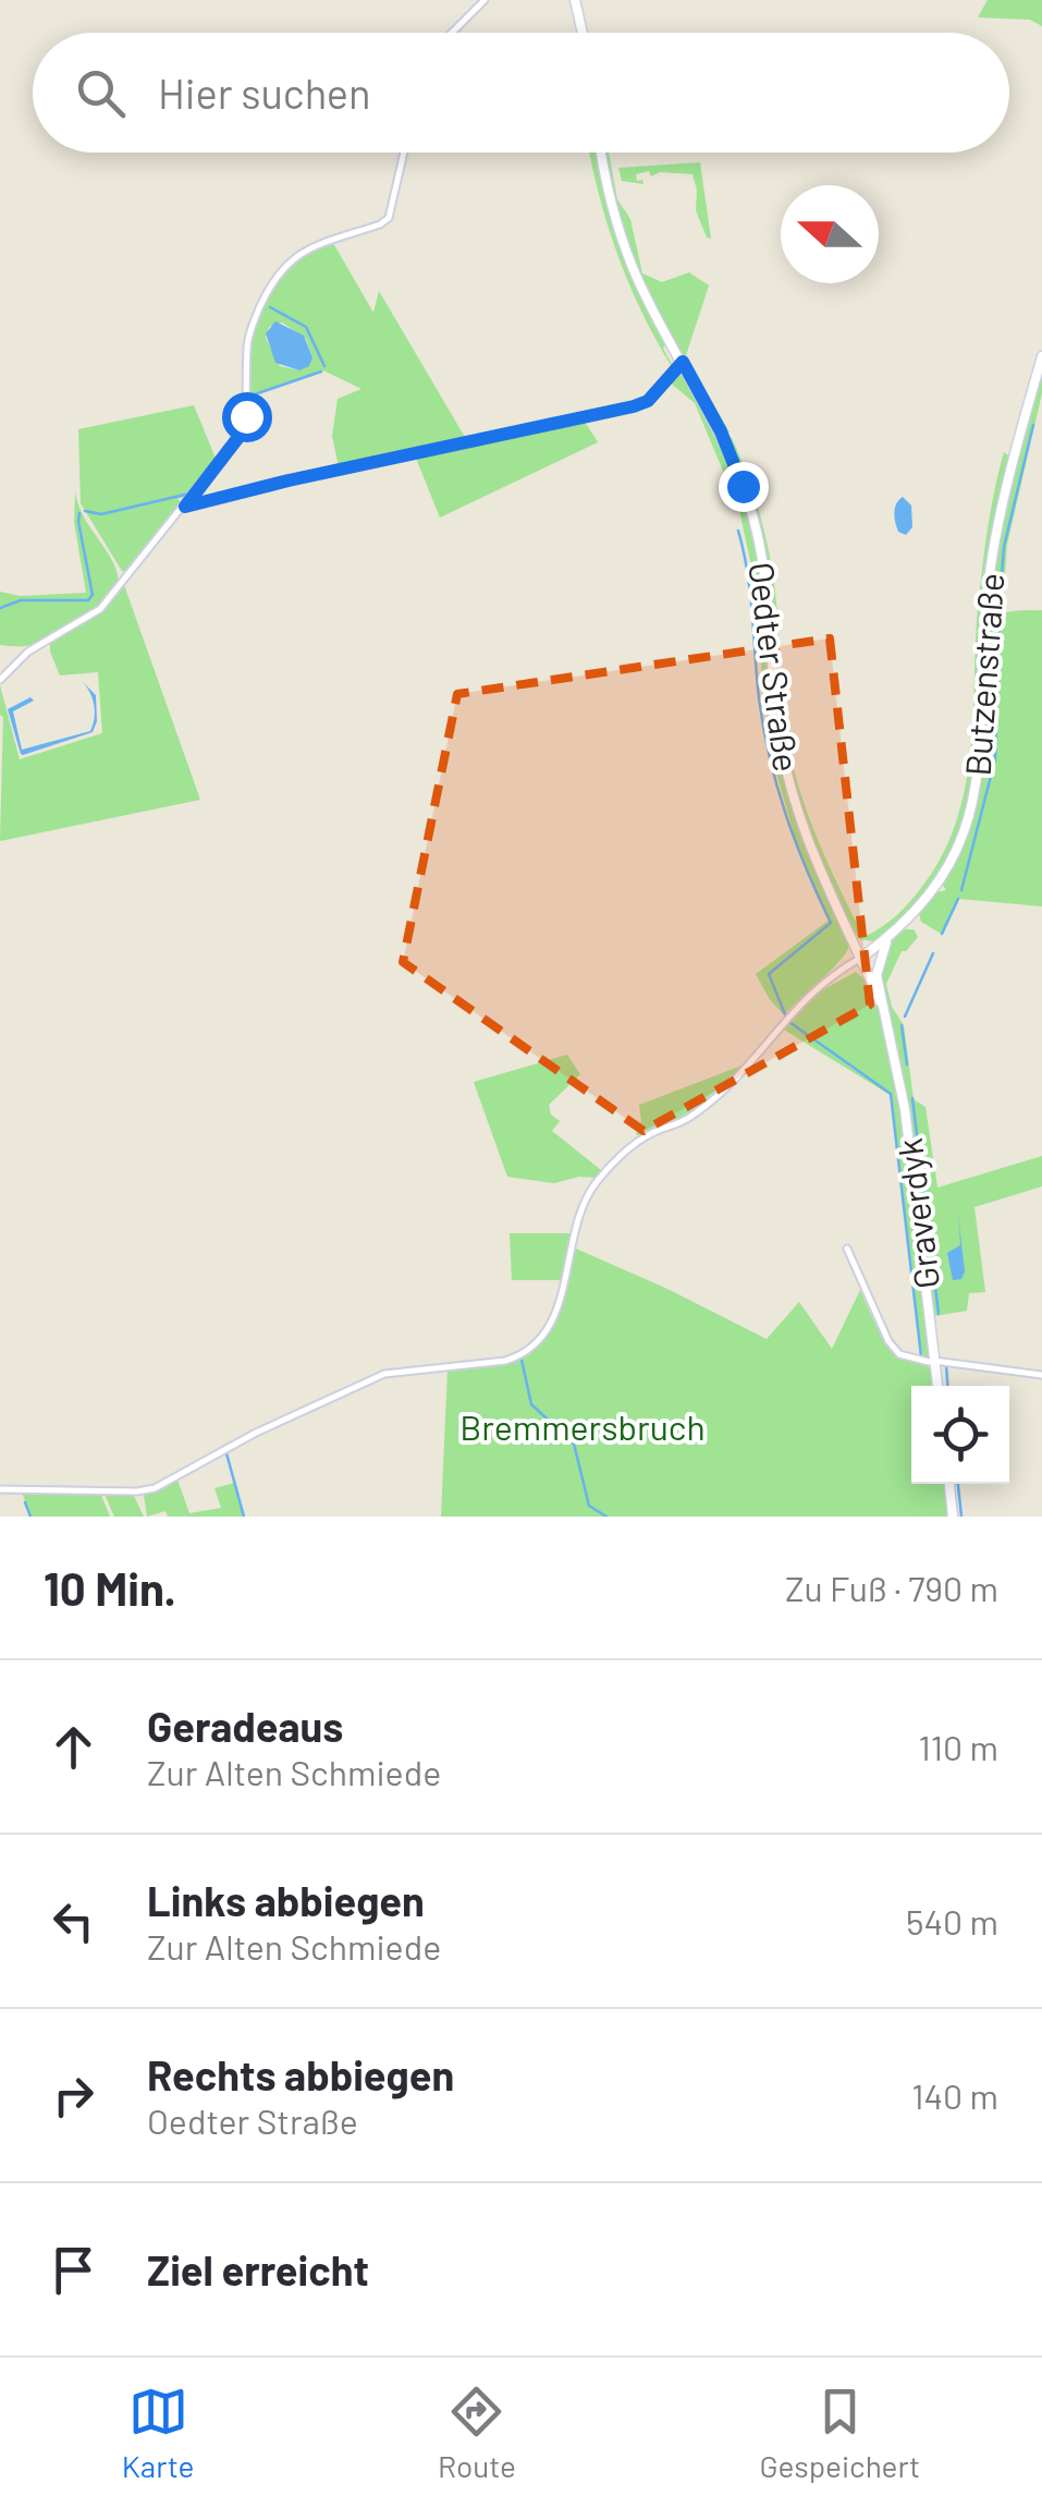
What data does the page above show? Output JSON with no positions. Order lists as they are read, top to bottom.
{
  "streets": {
    "main road": ["Oedter Straße", "Butzenstraße", "Graverdyk"]
  },
  "crossings": [
    ["Oedter Straße", "Butzenstraße"]
  ],
  "parks": ["Bremmersbruch"],
  "north": "left",
  "page": {
    "search": "Hier suchen",
    "heading": ["10 Min.", "Zu Fuß · 790 m"],
    "list": [
      ["Geradeaus", "Zur Alten Schmiede", "110 m"],
      ["Links abbiegen", "Zur Alten Schmiede", "540 m"],
      ["Rechts abbiegen", "Oedter Straße", "140 m"],
      "Ziel erreicht"
    ],
    "nav": ["Karte", "Route", "Gespeichert"]
  }
}
